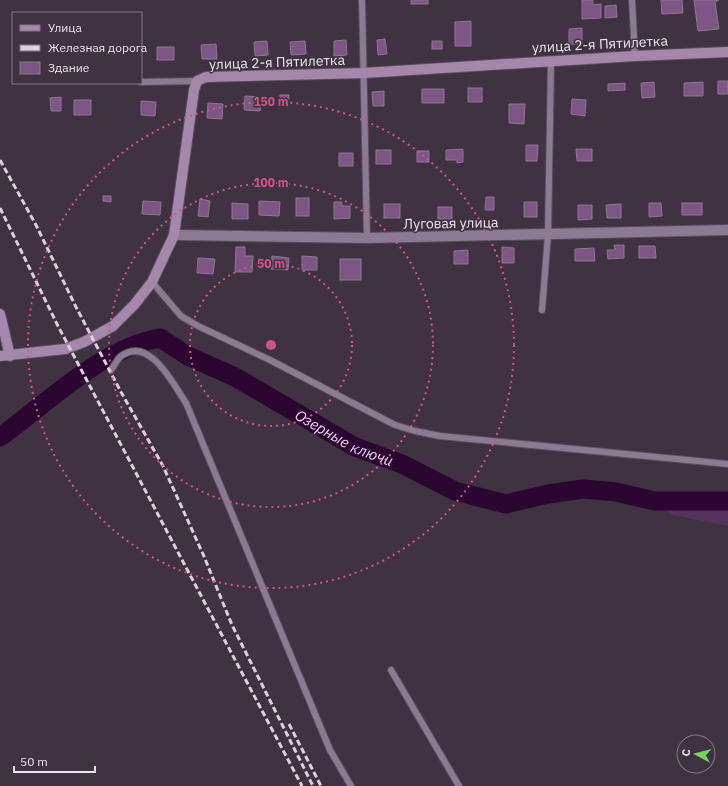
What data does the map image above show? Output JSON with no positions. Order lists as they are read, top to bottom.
{
  "streets": {
    "main road": ["улица 2-я Пятилетка"],
    "street": ["Луговая улица"]
  },
  "crossings": [
    ["улица 2-я Пятилетка", "Луговая улица"]
  ],
  "water": ["Озерные ключи"],
  "legend": ["Улица", "Железная дорога", "Здание"],
  "scale_bar": "50 m",
  "north": "left",
  "rings": ["150 m", "100 m", "50 m"]
}
